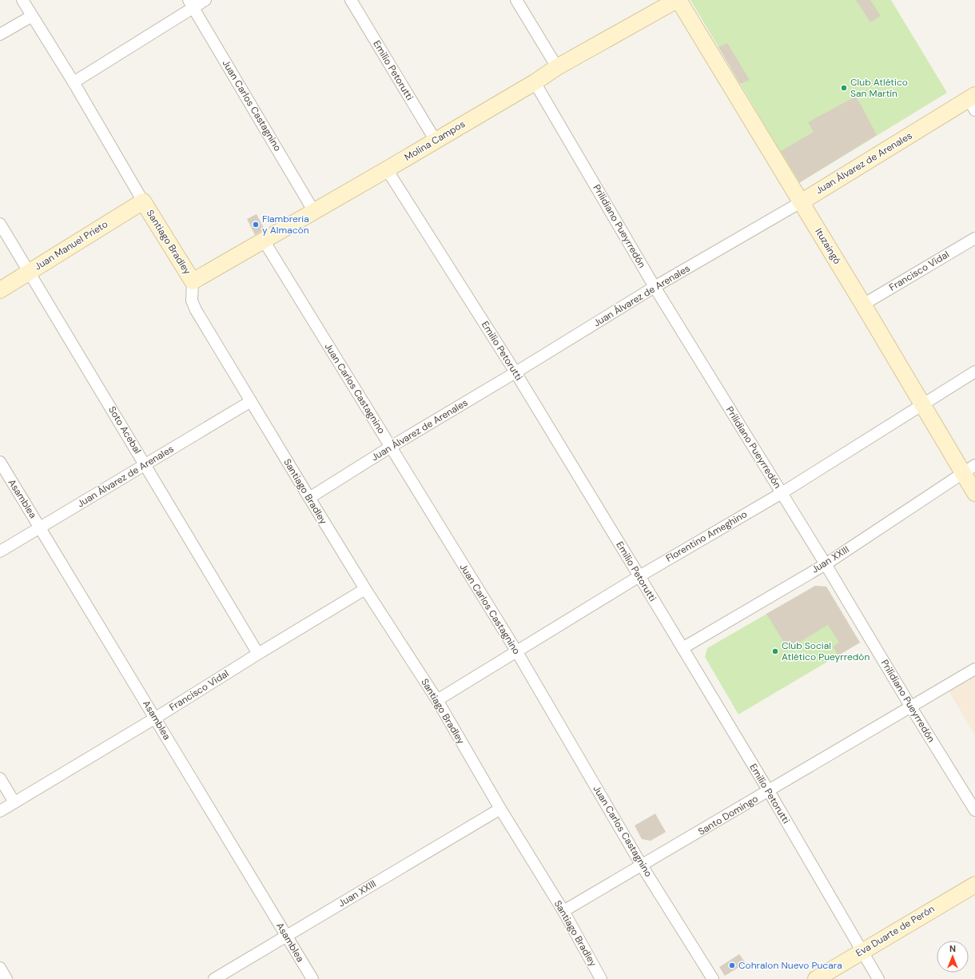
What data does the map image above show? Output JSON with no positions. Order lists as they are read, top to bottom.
{
  "streets": {
    "street": [
      "Emilio Petorutti",
      "Juan Carlos Castagnino",
      "Molina Campos",
      "Juan Álvarez de Arenales",
      "Prilidiano Pueyrredón",
      "Santiago Bradley",
      "Juan Manuel Prieto",
      "Ituzaingó",
      "Francisco Vidal",
      "Soto Acebal",
      "Asamblea",
      "Florentino Ameghino",
      "Juan XXIII",
      "Santo Domingo",
      "Eva Duarte de Perón"
    ]
  },
  "crossings": [
    ["Emilio Petorutti", "Molina Campos"],
    ["Emilio Petorutti", "Juan Álvarez de Arenales"],
    ["Emilio Petorutti", "Florentino Ameghino"],
    ["Emilio Petorutti", "Juan XXIII"],
    ["Emilio Petorutti", "Santo Domingo"],
    ["Emilio Petorutti", "Eva Duarte de Perón"],
    ["Juan Carlos Castagnino", "Molina Campos"],
    ["Juan Carlos Castagnino", "Juan Álvarez de Arenales"],
    ["Juan Carlos Castagnino", "Florentino Ameghino"],
    ["Juan Carlos Castagnino", "Santo Domingo"],
    ["Molina Campos", "Prilidiano Pueyrredón"],
    ["Molina Campos", "Santiago Bradley"],
    ["Molina Campos", "Ituzaingó"],
    ["Juan Álvarez de Arenales", "Prilidiano Pueyrredón"],
    ["Juan Álvarez de Arenales", "Santiago Bradley"],
    ["Juan Álvarez de Arenales", "Ituzaingó"],
    ["Juan Álvarez de Arenales", "Soto Acebal"],
    ["Juan Álvarez de Arenales", "Asamblea"],
    ["Prilidiano Pueyrredón", "Florentino Ameghino"],
    ["Prilidiano Pueyrredón", "Juan XXIII"],
    ["Prilidiano Pueyrredón", "Santo Domingo"],
    ["Santiago Bradley", "Juan Manuel Prieto"],
    ["Santiago Bradley", "Francisco Vidal"],
    ["Santiago Bradley", "Florentino Ameghino"],
    ["Santiago Bradley", "Juan XXIII"],
    ["Santiago Bradley", "Santo Domingo"],
    ["Juan Manuel Prieto", "Soto Acebal"],
    ["Ituzaingó", "Francisco Vidal"],
    ["Ituzaingó", "Florentino Ameghino"],
    ["Ituzaingó", "Juan XXIII"],
    ["Francisco Vidal", "Soto Acebal"],
    ["Francisco Vidal", "Asamblea"],
    ["Asamblea", "Juan XXIII"]
  ],
  "places": [
    "Club Atlético San Martín",
    "Flambreria y Almacón",
    "Club Social Atlético Pueyrredón",
    "Cohralon Nuevo Pucara"
  ],
  "north": "top"
}
